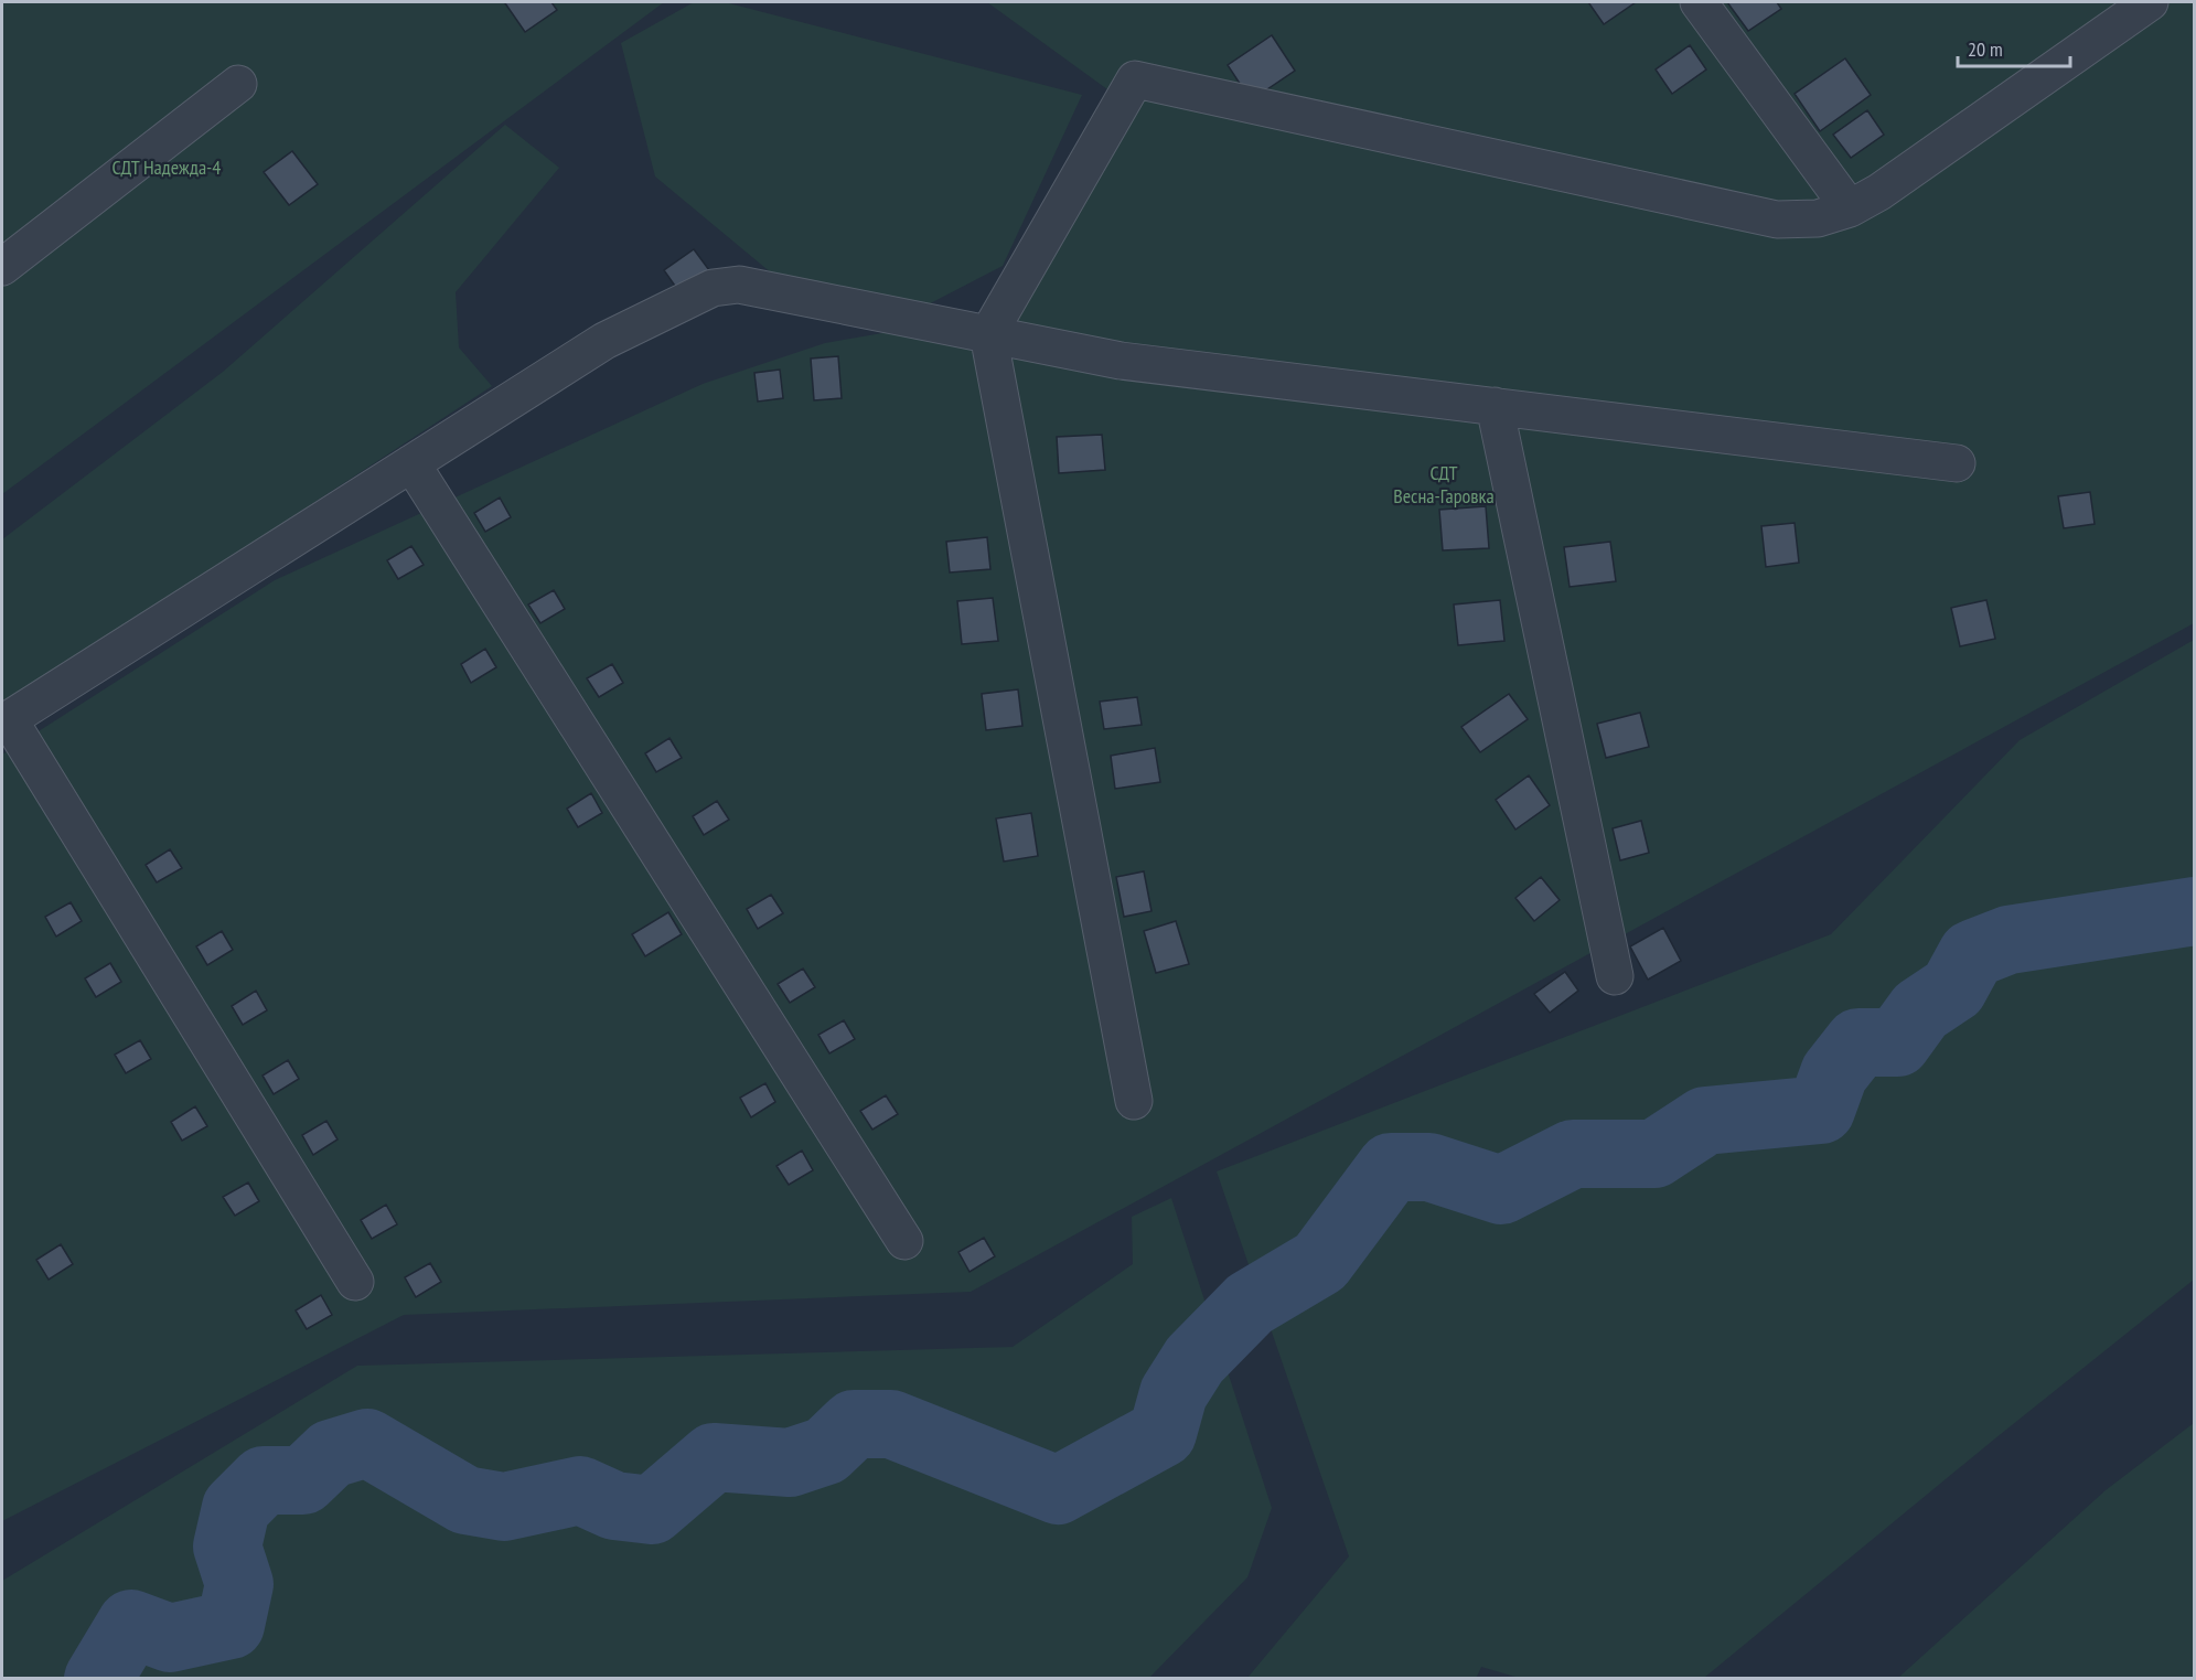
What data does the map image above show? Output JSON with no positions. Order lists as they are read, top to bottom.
{
  "parks": ["СДТ Надежда-4", "СДТ Весна-Гаровка"],
  "scale_bar": "20 m"
}
